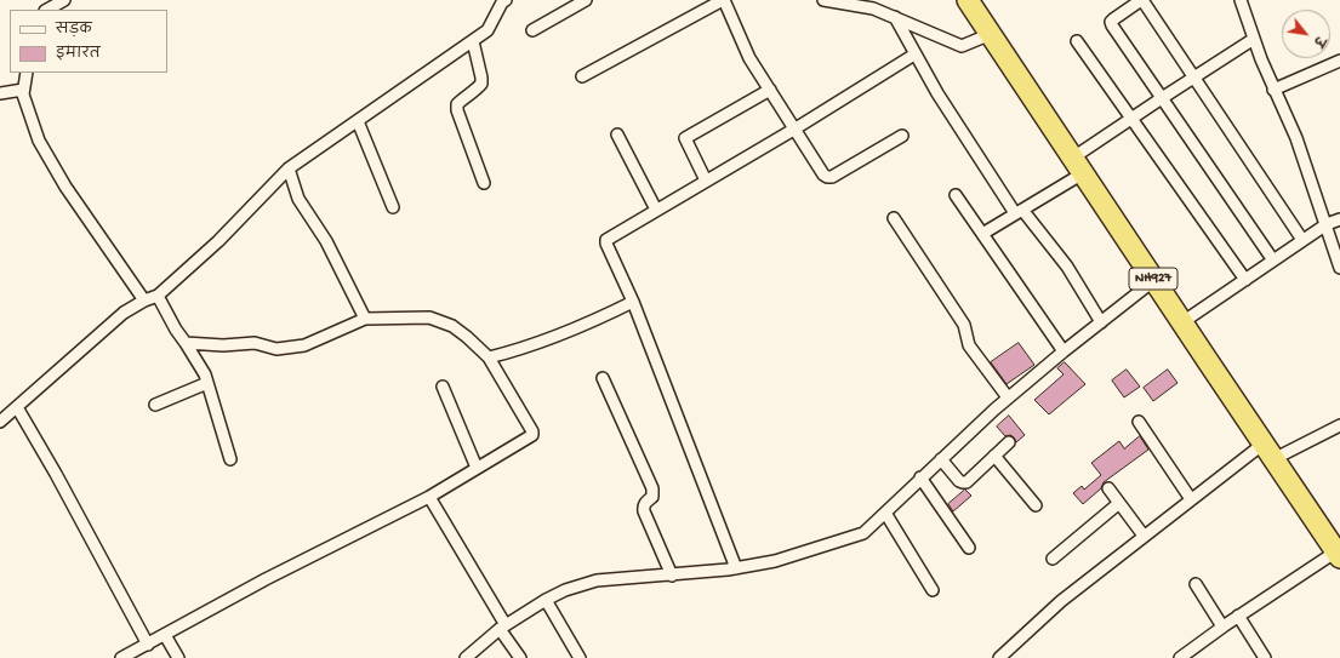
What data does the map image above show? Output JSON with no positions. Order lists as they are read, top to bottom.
{
  "streets": {
    "highway": ["NH927"]
  },
  "legend": ["सड़क", "इमारत"],
  "north": "bottom right"
}
